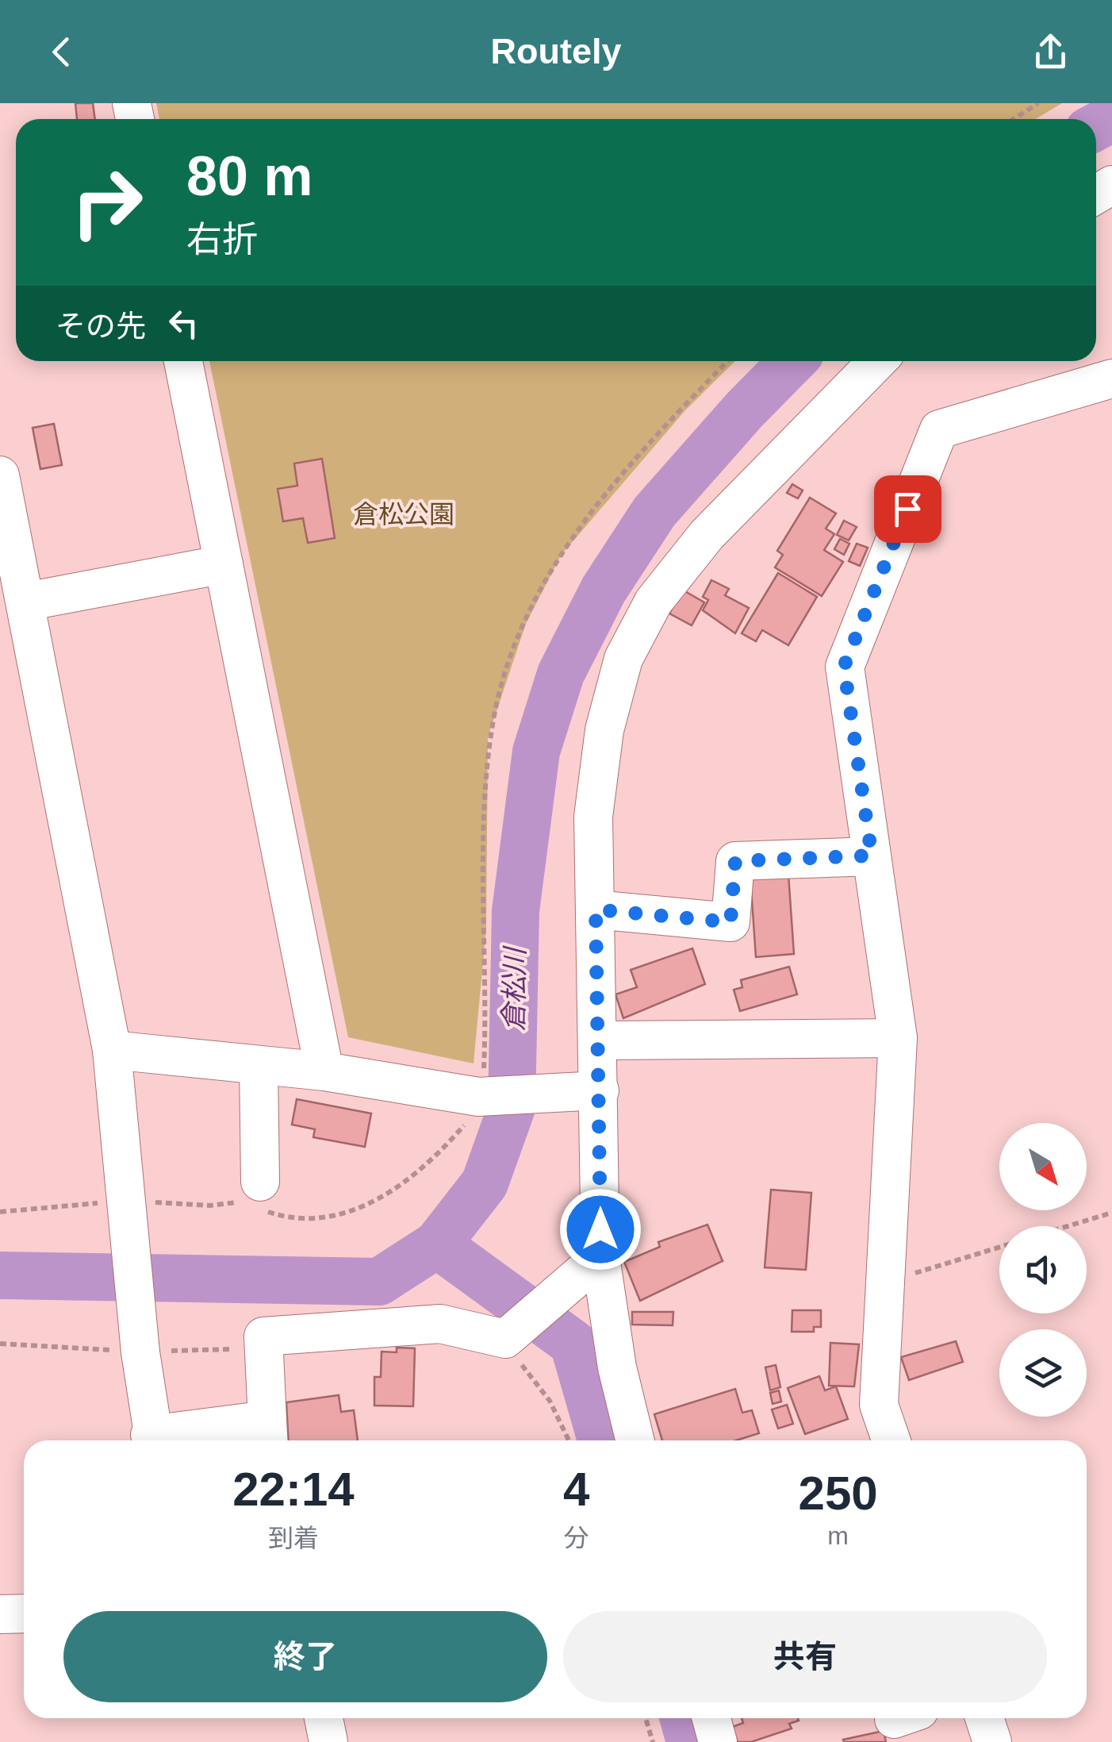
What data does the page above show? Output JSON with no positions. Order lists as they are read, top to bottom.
{
  "water": ["倉松川"],
  "parks": ["倉松公園"],
  "north": "bottom right",
  "page": {
    "header": "Routely",
    "turn": ["80 m", "右折"],
    "then": "その先",
    "eta": [
      "22:14",
      "到着",
      "4",
      "分",
      "250",
      "m"
    ],
    "buttons": ["終了", "共有"]
  }
}
